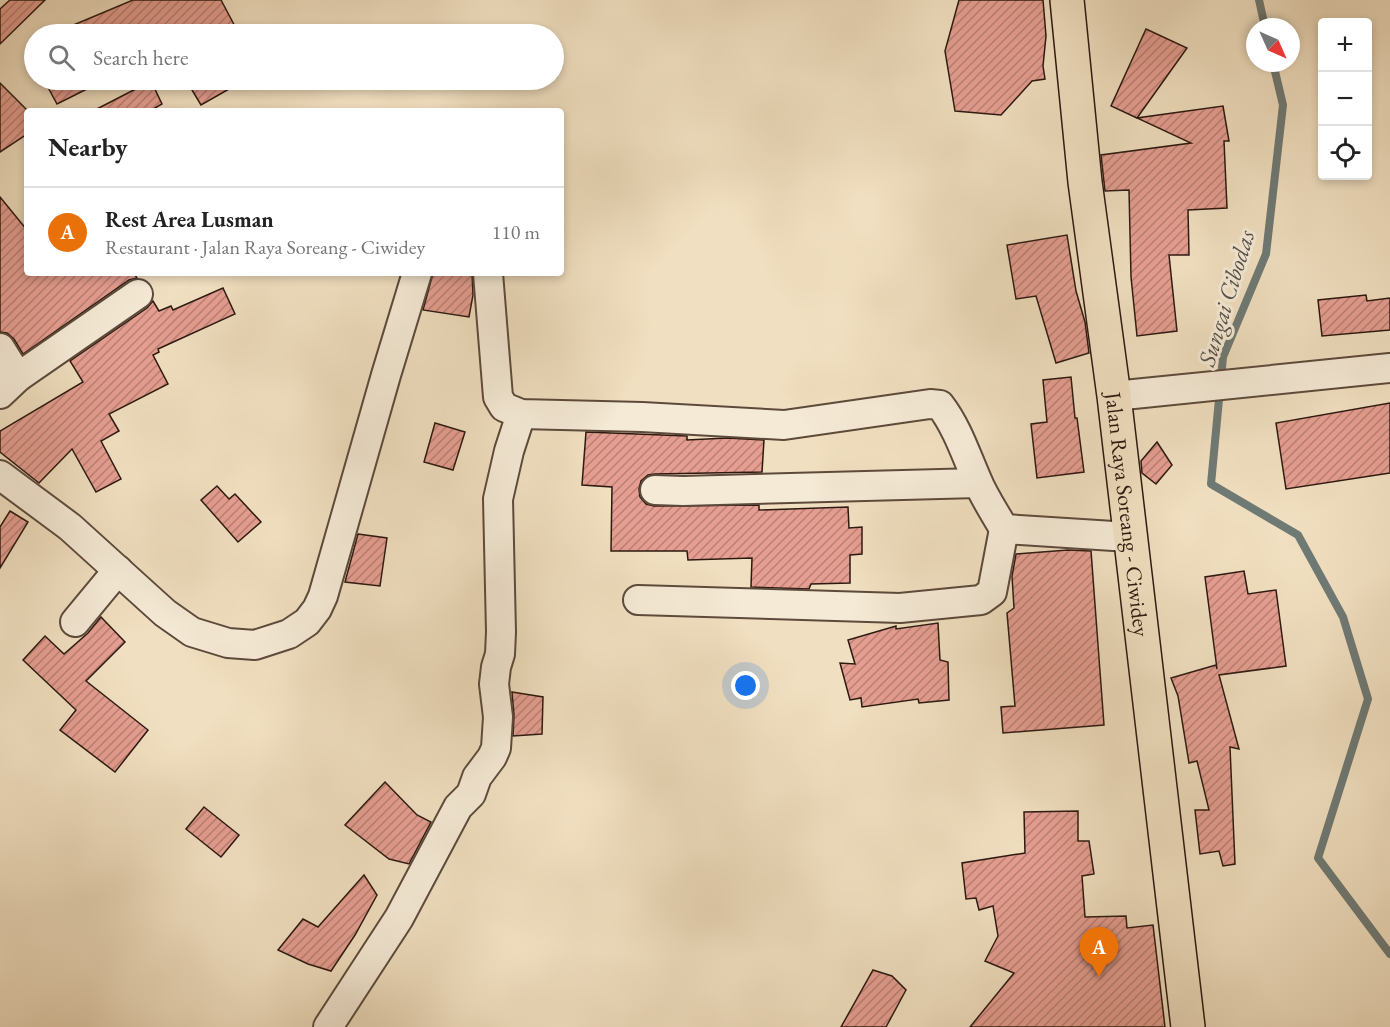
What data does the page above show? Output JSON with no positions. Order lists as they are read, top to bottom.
{
  "streets": {
    "highway": ["Jalan Raya Soreang - Ciwidey"]
  },
  "water": ["Sungai Cibodas"],
  "north": "bottom right",
  "page": {
    "map_buttons": ["+", "−"],
    "search": "Search here",
    "heading": "Nearby",
    "list": [
      {
        "mark": "A",
        "name": "Rest Area Lusman",
        "note": "Restaurant · Jalan Raya Soreang - Ciwidey",
        "value": "110 m"
      }
    ],
    "pins": "A"
  }
}
